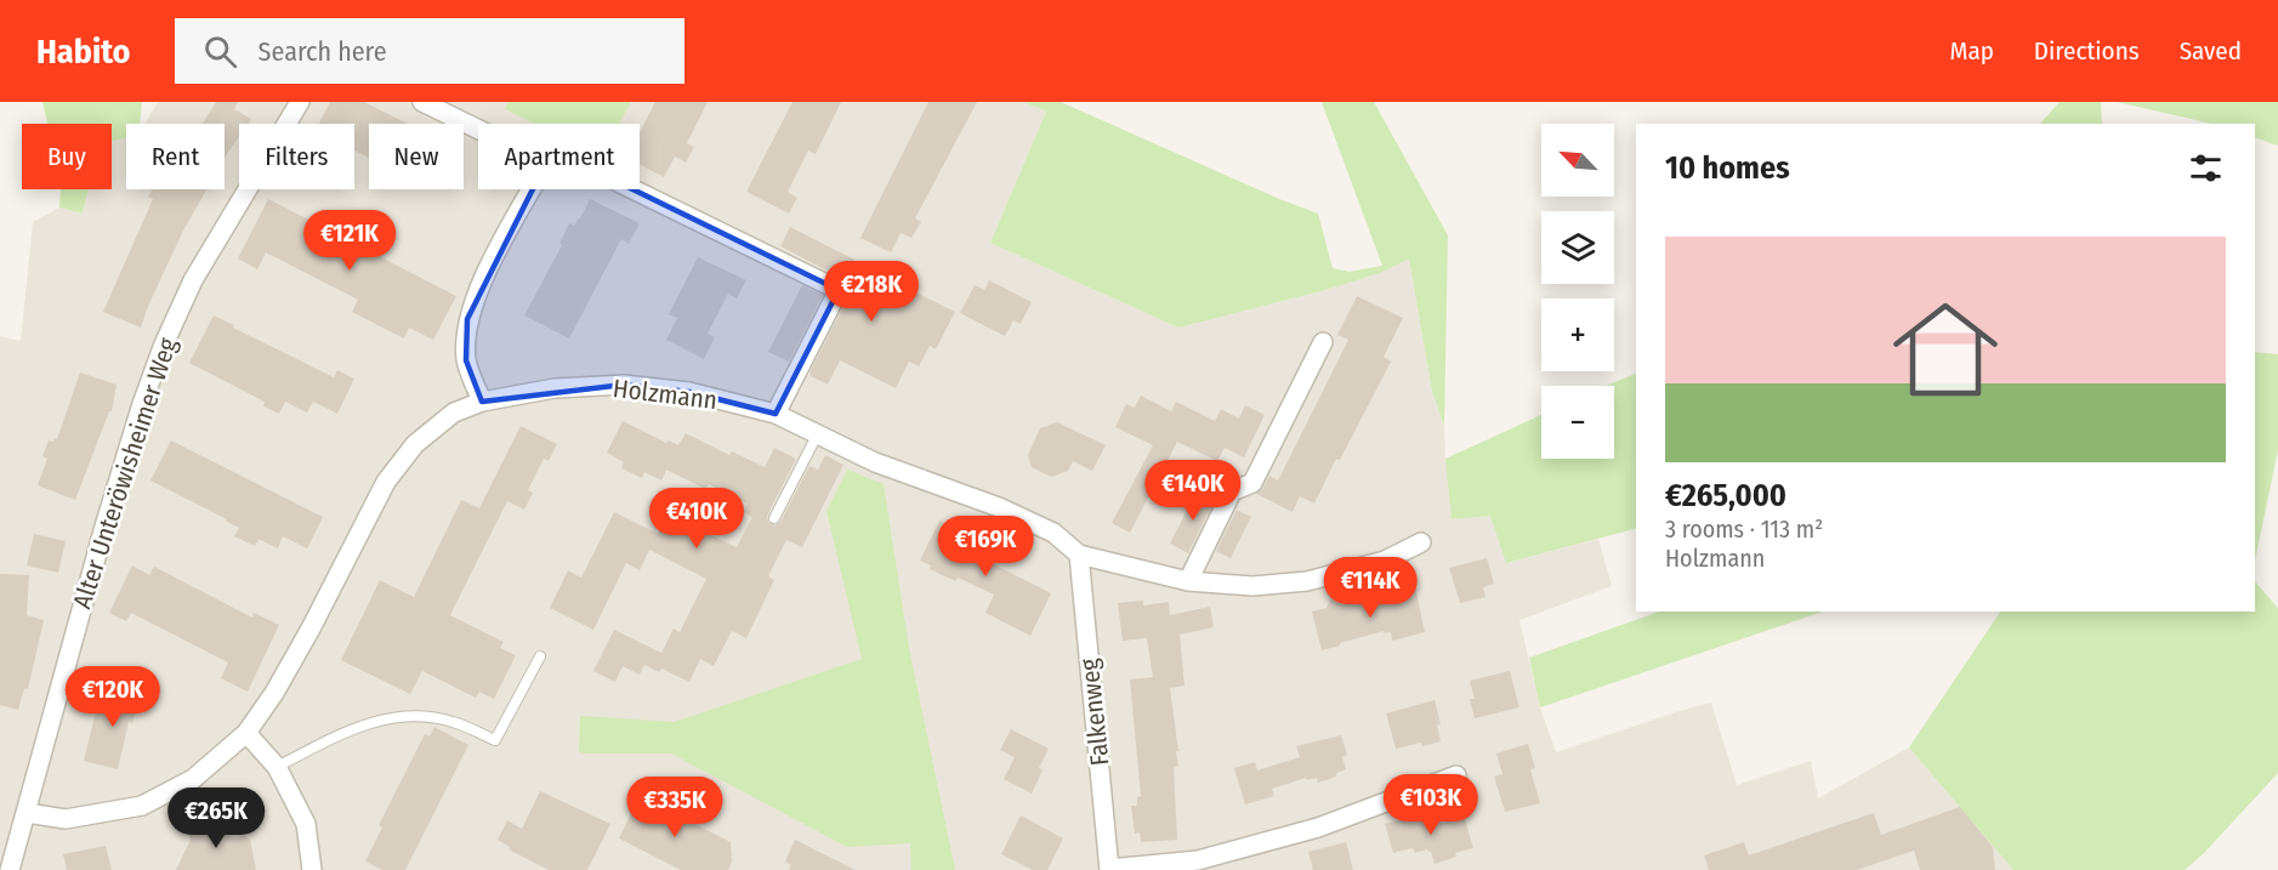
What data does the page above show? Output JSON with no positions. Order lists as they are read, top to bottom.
{
  "streets": {
    "street": ["Holzmann", "Alter Unteröwisheimer Weg", "Falkenweg"]
  },
  "crossings": [
    ["Holzmann", "Alter Unteröwisheimer Weg"],
    ["Holzmann", "Falkenweg"]
  ],
  "north": "top left",
  "page": {
    "header": "Habito",
    "search": "Search here",
    "nav": ["Map", "Directions", "Saved"],
    "map_buttons": ["+", "−"],
    "chip": [
      "Buy",
      "Rent",
      "Filters",
      "New",
      "Apartment"
    ],
    "heading": "10 homes",
    "price": [
      "€121K",
      "€218K",
      "€140K",
      "€410K",
      "€169K",
      "€114K",
      "€120K",
      "€103K",
      "€335K",
      "€265K"
    ],
    "list": [
      {
        "name": "€265,000",
        "note": "3 rooms · 113 m² · Holzmann"
      }
    ]
  }
}
